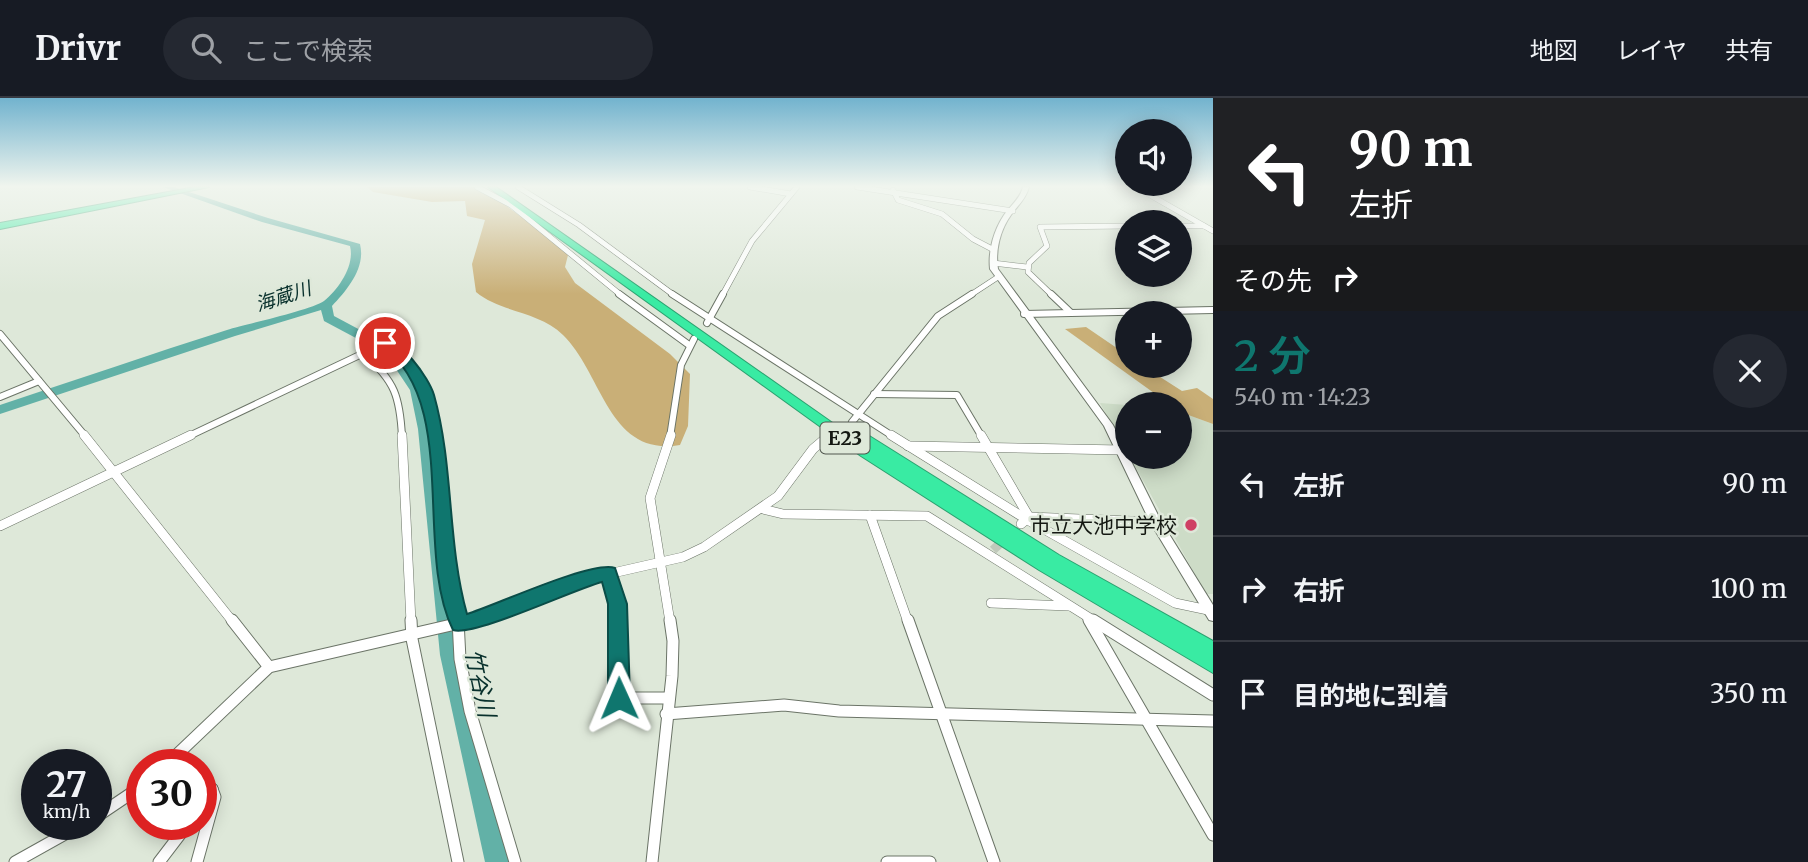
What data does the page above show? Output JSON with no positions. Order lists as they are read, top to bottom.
{
  "streets": {
    "highway": ["E23"]
  },
  "water": ["海蔵川", "竹谷川"],
  "places": ["市立大池中学校"],
  "page": {
    "header": "Drivr",
    "search": "ここで検索",
    "nav": ["地図", "レイヤ", "共有"],
    "turn": ["90 m", "左折"],
    "map_buttons": ["+", "−"],
    "then": "その先",
    "heading": ["2 分", "540 m · 14:23"],
    "list": [
      {
        "name": "左折",
        "value": "90 m"
      },
      {
        "name": "右折",
        "value": "100 m"
      },
      {
        "name": "目的地に到着",
        "value": "350 m"
      }
    ],
    "speed": "27 km/h",
    "limit": "30"
  }
}
